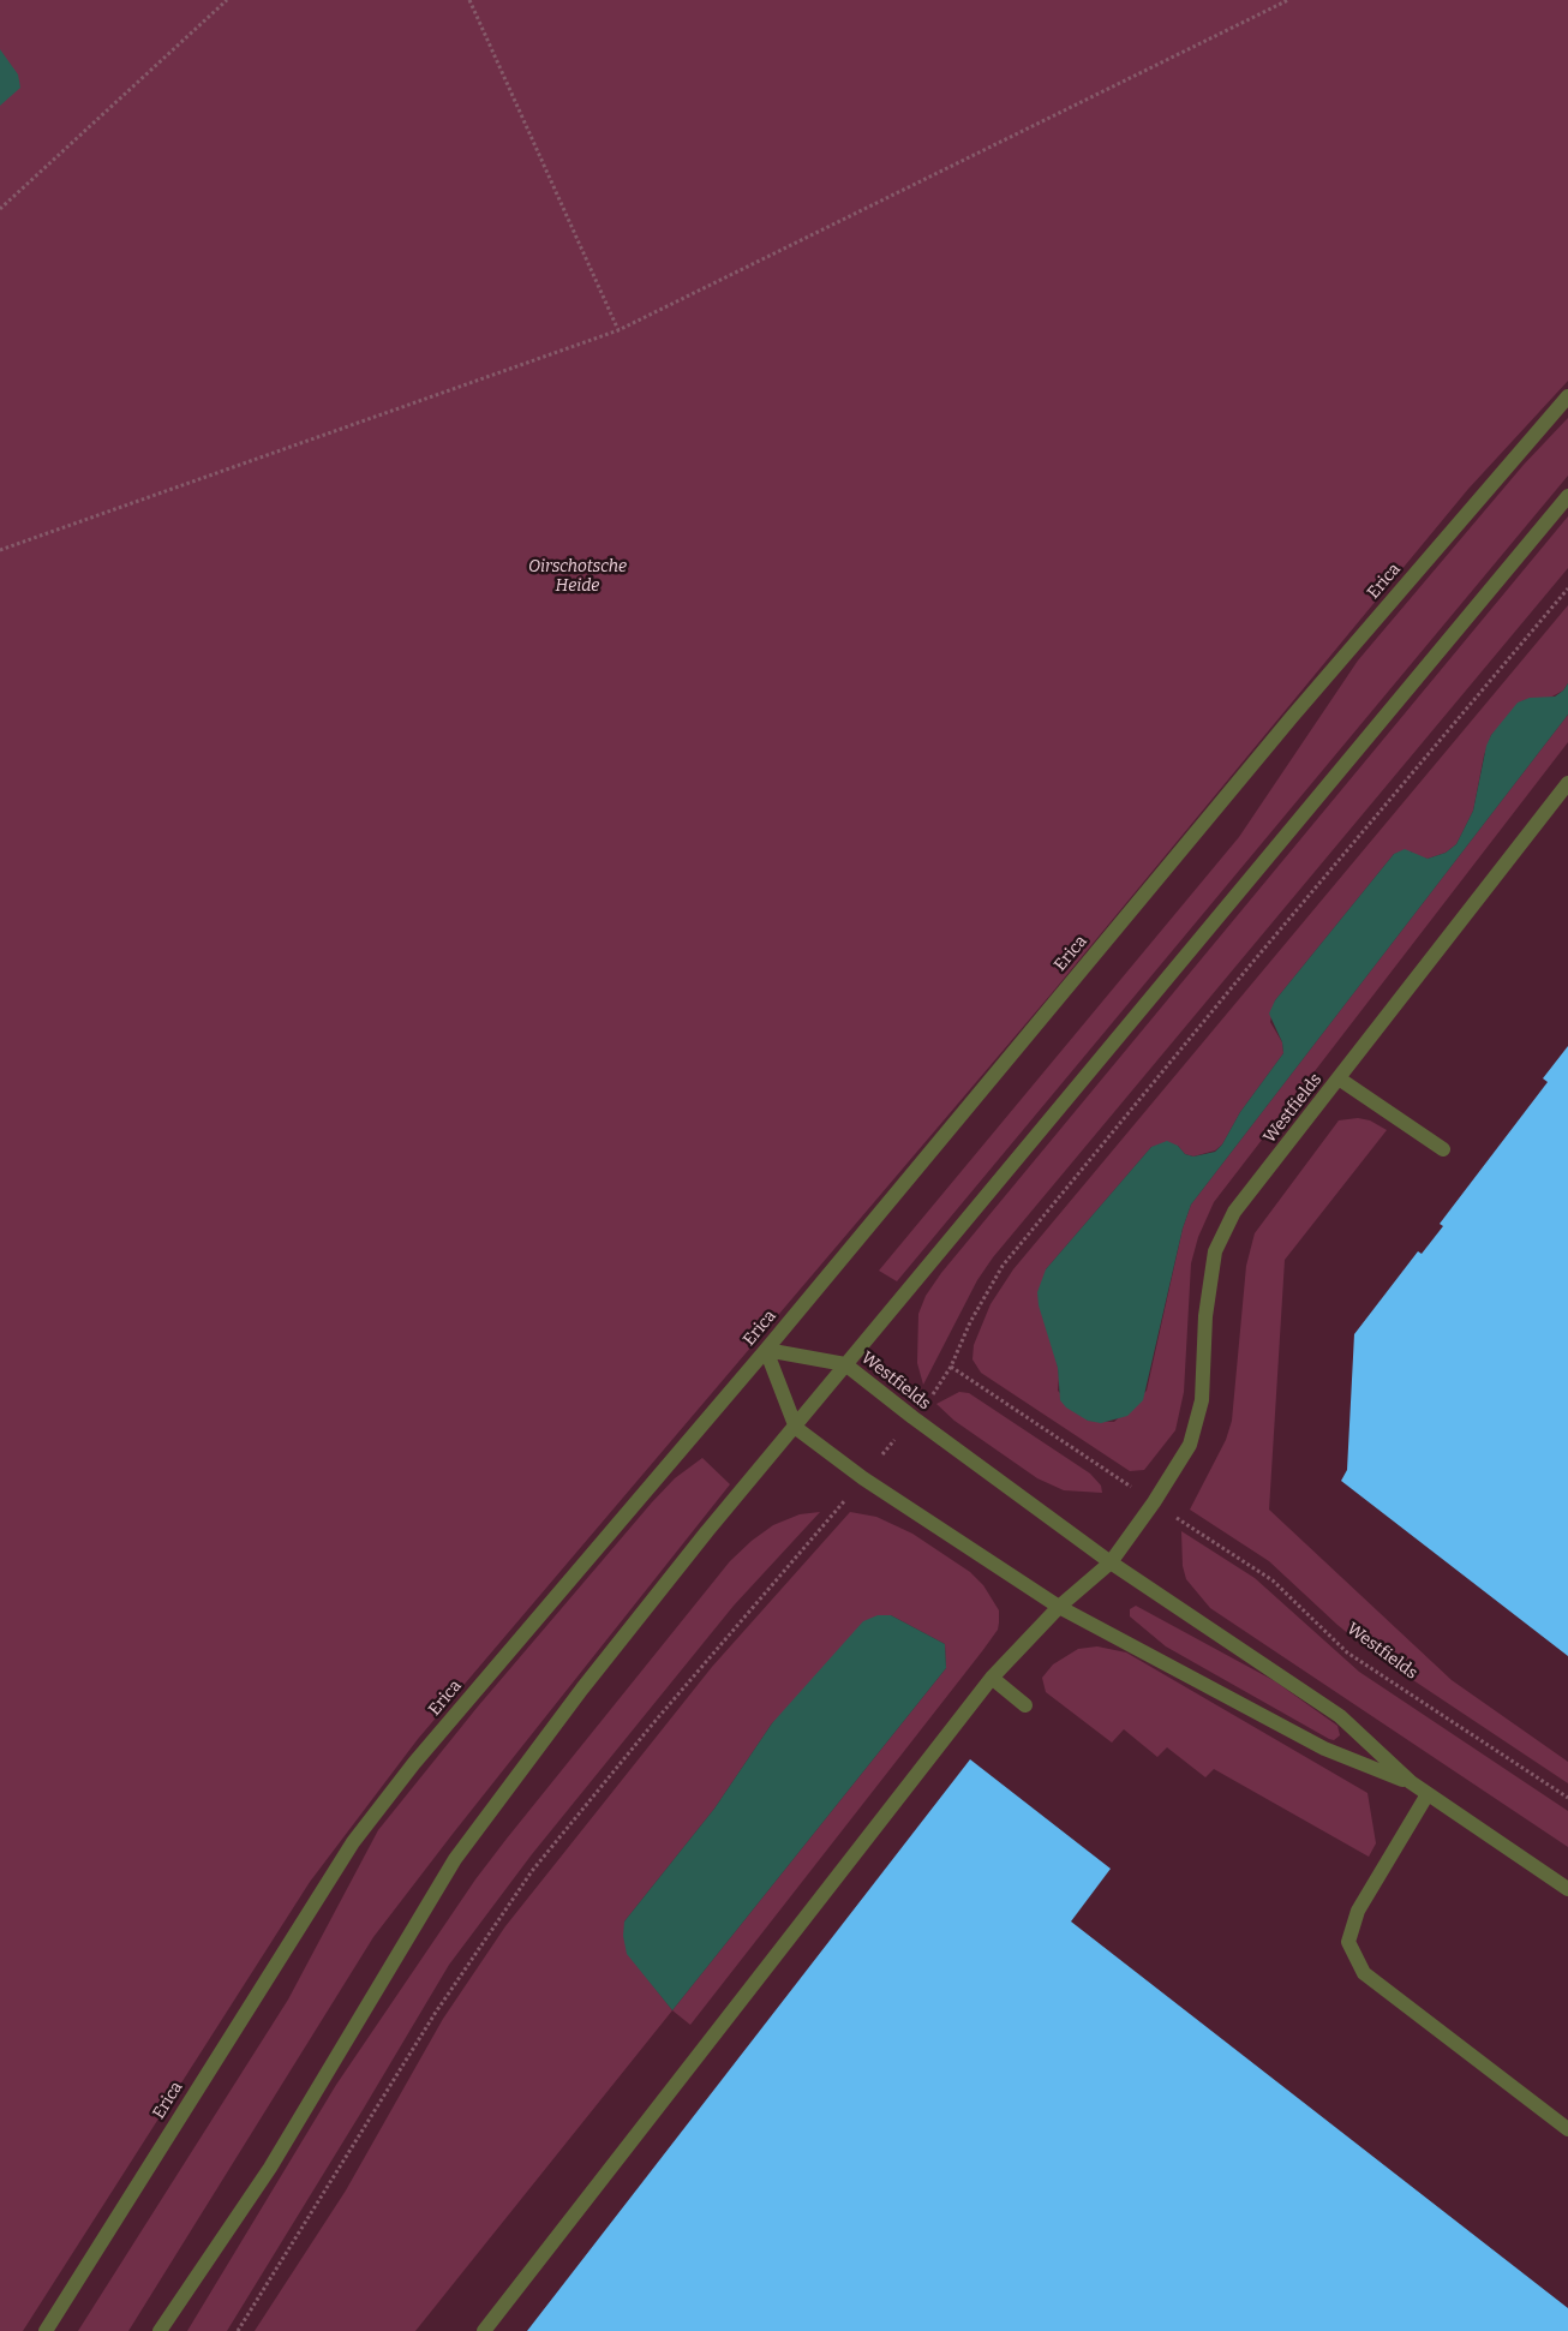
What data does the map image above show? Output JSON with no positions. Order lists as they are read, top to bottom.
{
  "streets": {
    "street": ["Erica", "Westfields"]
  },
  "crossings": [
    ["Erica", "Westfields"]
  ],
  "parks": ["Oirschotsche Heide"]
}
